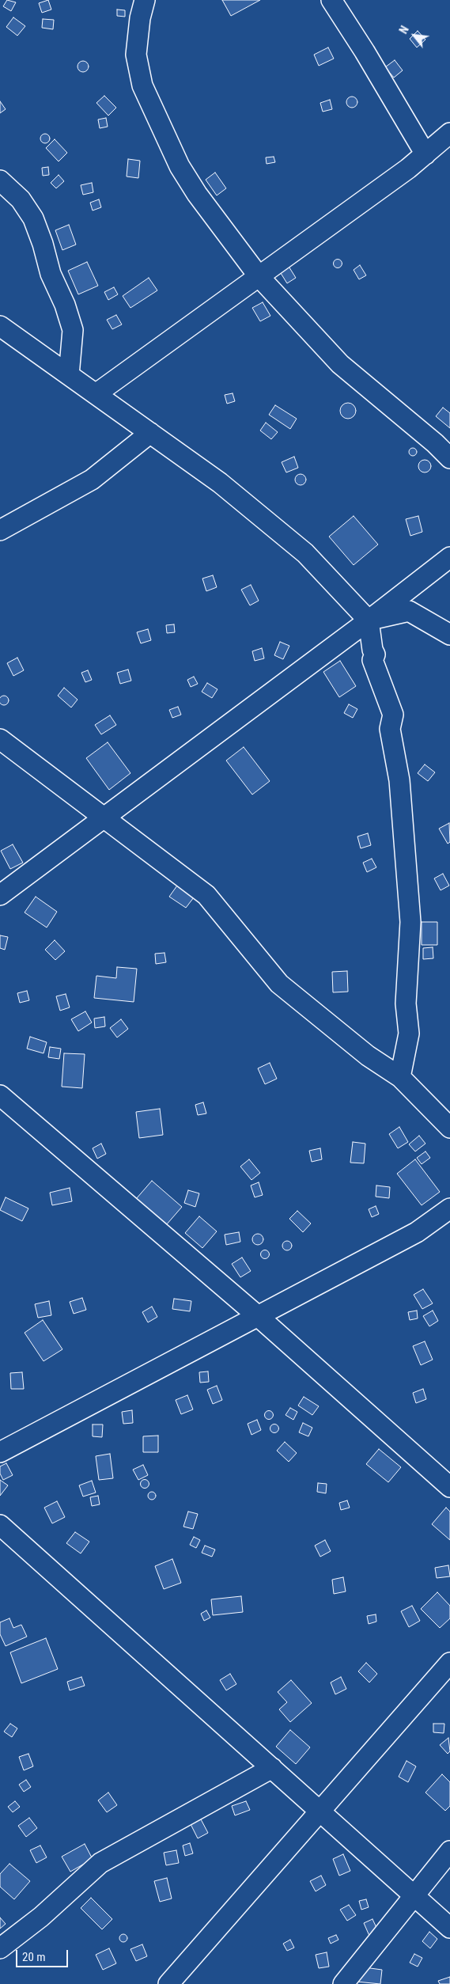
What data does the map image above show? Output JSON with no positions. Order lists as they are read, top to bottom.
{
  "scale_bar": "20 m",
  "north": "top left"
}
